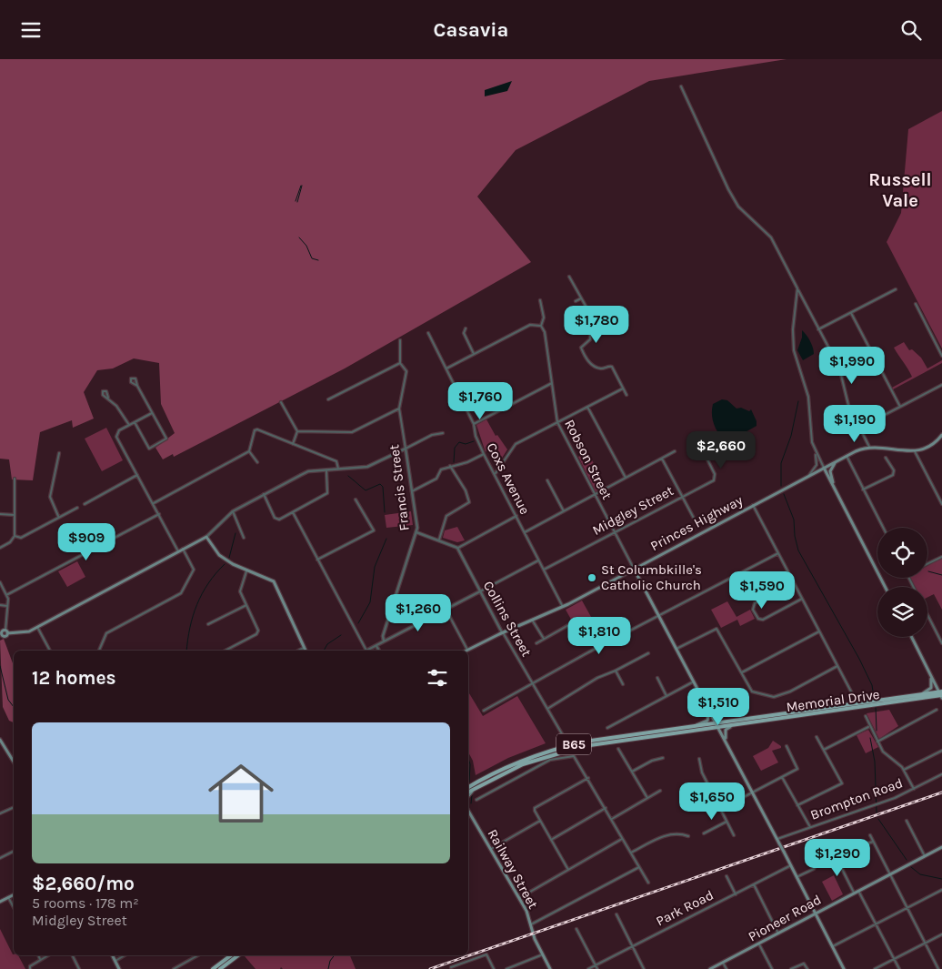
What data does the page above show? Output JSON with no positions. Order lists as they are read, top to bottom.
{
  "streets": {
    "main road": [
      "Princes Highway",
      "Memorial Drive",
      "B65",
      "Railway Street",
      "Pioneer Road"
    ],
    "street": [
      "Robson Street",
      "Coxs Avenue",
      "Francis Street",
      "Midgley Street",
      "Collins Street",
      "Brompton Road",
      "Park Road"
    ]
  },
  "crossings": [
    ["Robson Street", "Midgley Street"],
    ["Robson Street", "Princes Highway"],
    ["Coxs Avenue", "Midgley Street"],
    ["Coxs Avenue", "Princes Highway"],
    ["Princes Highway", "Collins Street"]
  ],
  "districts": ["Russell Vale"],
  "places": ["St Columbkille's Catholic Church"],
  "page": {
    "header": "Casavia",
    "price": [
      "$1,780",
      "$1,990",
      "$1,760",
      "$1,190",
      "$2,660",
      "$909",
      "$1,590",
      "$1,260",
      "$1,810",
      "$1,510",
      "$1,650",
      "$1,290"
    ],
    "heading": "12 homes",
    "list": [
      {
        "name": "$2,660/mo",
        "note": "5 rooms · 178 m² · Midgley Street"
      }
    ]
  }
}
